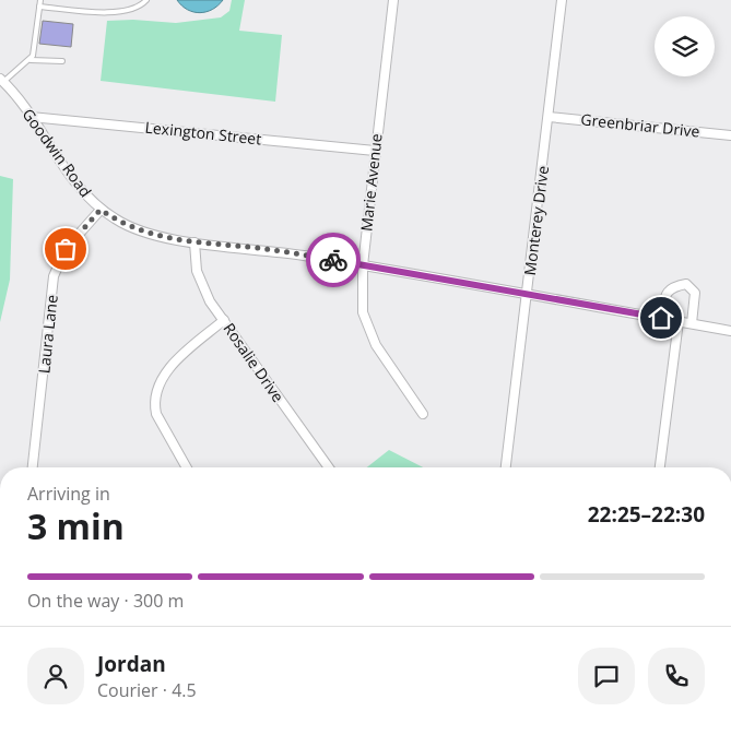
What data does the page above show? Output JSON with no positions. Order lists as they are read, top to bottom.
{
  "streets": {
    "street": [
      "Greenbriar Drive",
      "Lexington Street",
      "Goodwin Road",
      "Marie Avenue",
      "Monterey Drive",
      "Laura Lane",
      "Rosalie Drive"
    ]
  },
  "crossings": [
    ["Greenbriar Drive", "Monterey Drive"],
    ["Lexington Street", "Goodwin Road"],
    ["Lexington Street", "Marie Avenue"],
    ["Goodwin Road", "Marie Avenue"],
    ["Goodwin Road", "Monterey Drive"],
    ["Goodwin Road", "Laura Lane"],
    ["Goodwin Road", "Rosalie Drive"]
  ],
  "page": {
    "heading": ["3 min", "Arriving in", "22:25–22:30"],
    "panel": ["Jordan", "Courier · 4.5"],
    "bar": "On the way · 300 m"
  }
}
